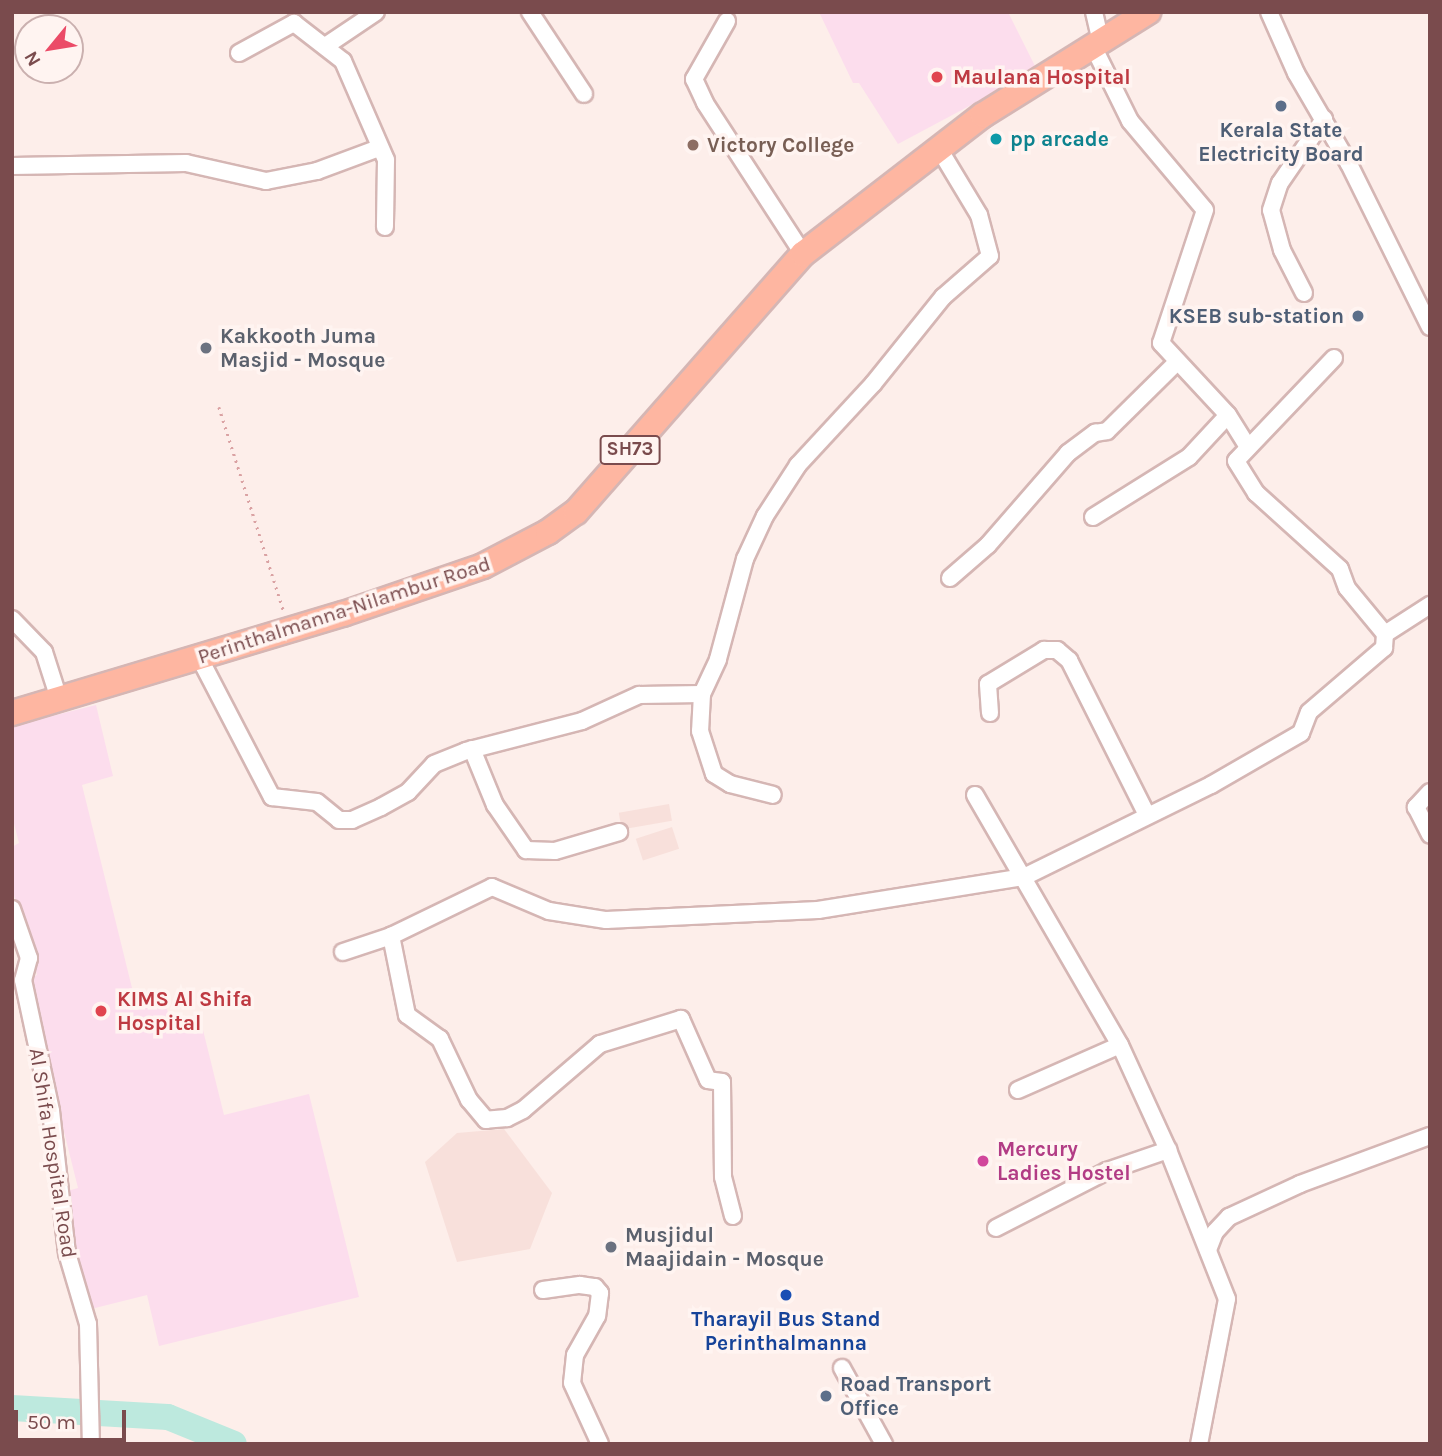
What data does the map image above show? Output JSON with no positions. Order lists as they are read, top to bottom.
{
  "streets": {
    "main road": ["SH73", "Perinthalmanna-Nilambur Road"],
    "street": ["Al Shifa Hospital Road"]
  },
  "places": [
    "Maulana Hospital",
    "Kerala State Electricity Board",
    "pp arcade",
    "Victory College",
    "KSEB sub-station",
    "Kakkooth Juma Masjid - Mosque",
    "KIMS Al Shifa Hospital",
    "Mercury Ladies Hostel",
    "Musjidul Maajidain - Mosque",
    "Tharayil Bus Stand Perinthalmanna",
    "Road Transport Office"
  ],
  "scale_bar": "50 m",
  "north": "bottom left"
}
